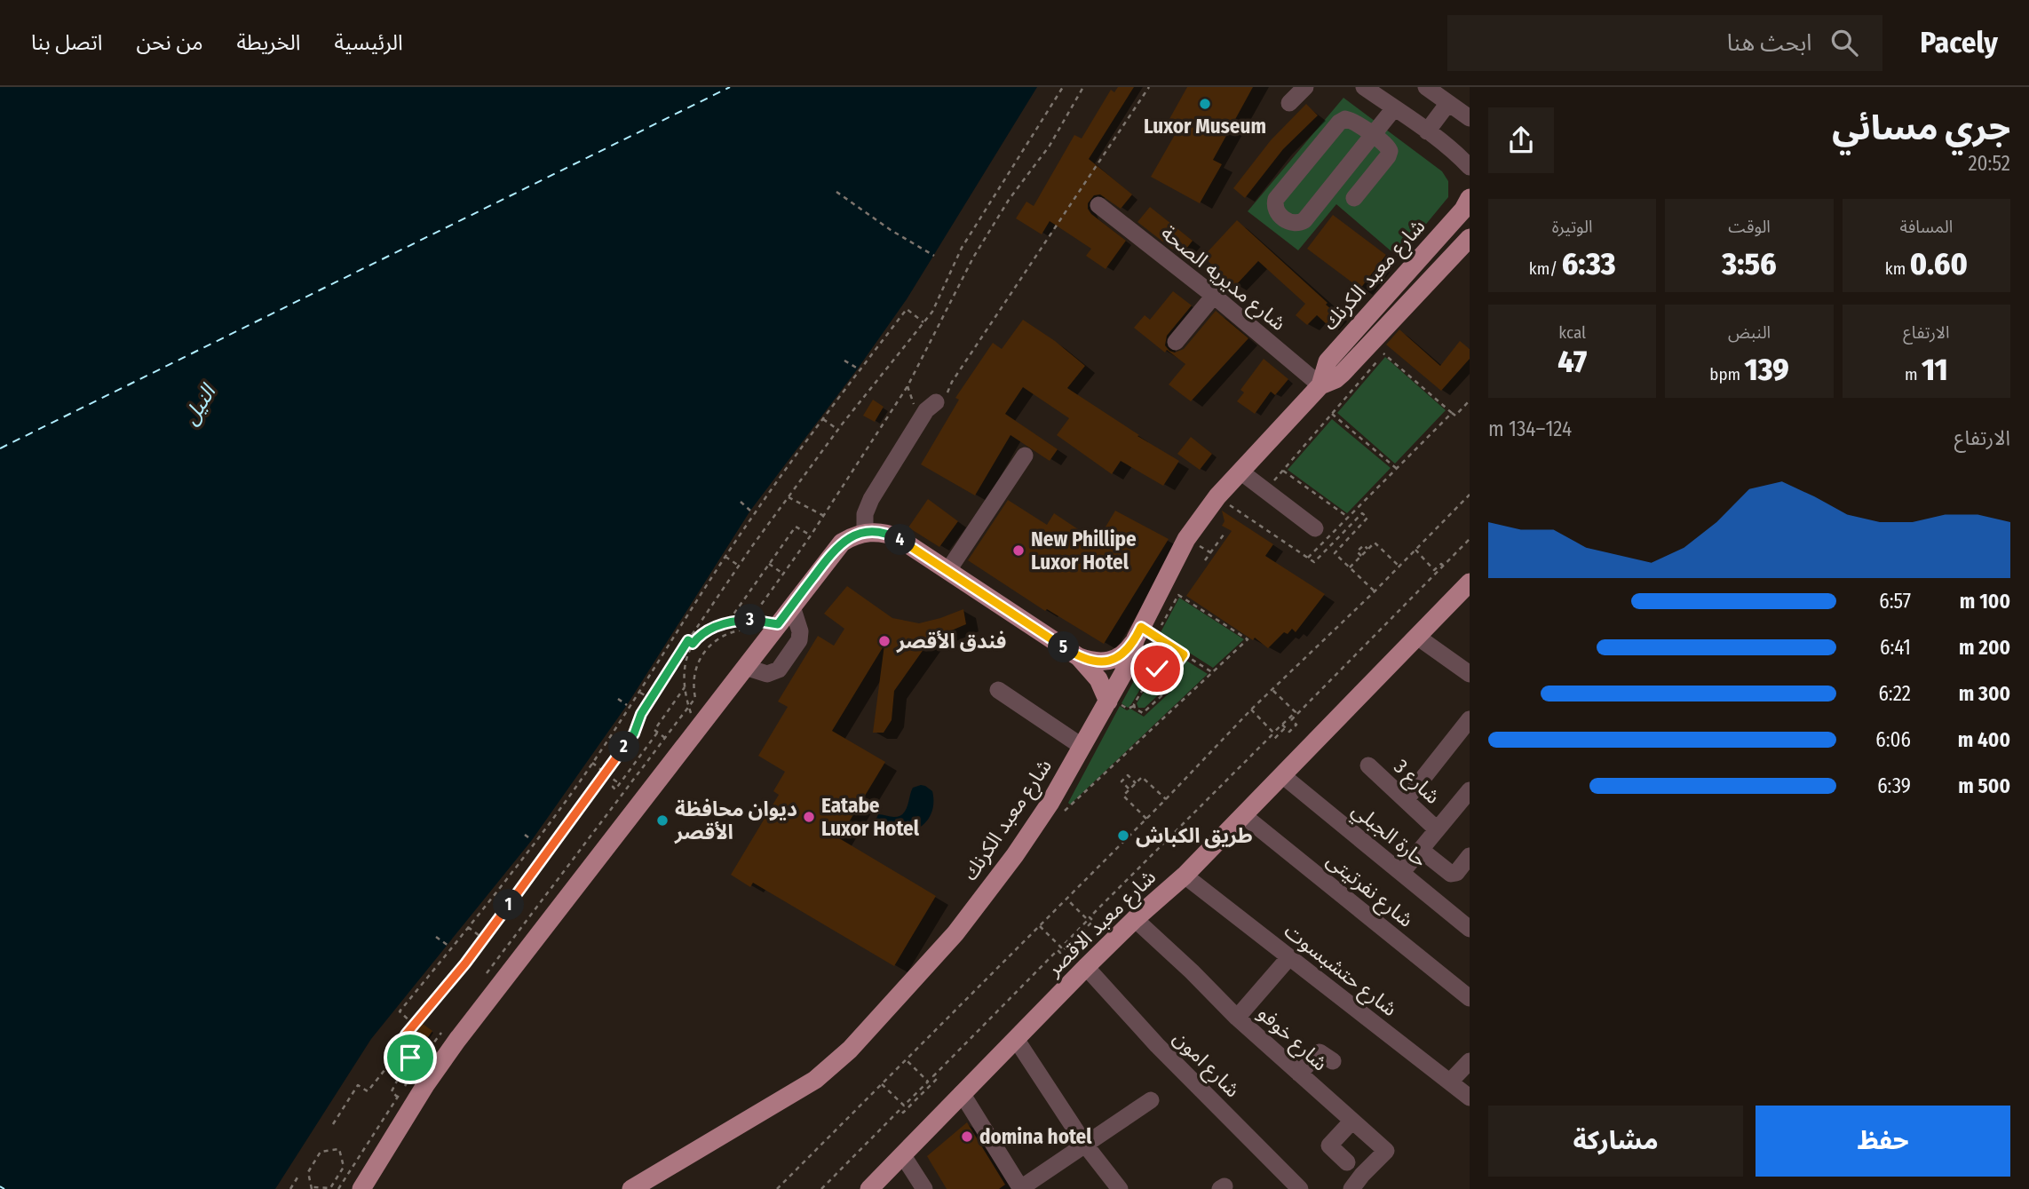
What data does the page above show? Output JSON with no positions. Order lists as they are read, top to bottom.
{
  "streets": {
    "main road": ["شارع معبد الكرنك", "شارع معبد الاقصر"],
    "street": [
      "شارع مديريه الصحة",
      "شارع 3",
      "حارة الجبلي",
      "شارع نفرتيتى",
      "شارع حتشبسوت",
      "شارع خوفو",
      "شارع امون"
    ]
  },
  "crossings": [
    ["شارع معبد الكرنك", "شارع مديريه الصحة"],
    ["حارة الجبلي", "شارع معبد الاقصر"],
    ["شارع نفرتيتى", "شارع معبد الاقصر"],
    ["شارع معبد الاقصر", "شارع حتشبسوت"],
    ["شارع معبد الاقصر", "شارع خوفو"],
    ["شارع معبد الاقصر", "شارع امون"]
  ],
  "water": ["النيل"],
  "places": [
    "Luxor Museum",
    "New Phillipe Luxor Hotel",
    "فندق الأقصر",
    "Eatabe Luxor Hotel",
    "ديوان محافظة الأقصر",
    "طريق الكباش",
    "domina hotel"
  ],
  "page": {
    "header": "Pacely",
    "search": "ابحث هنا",
    "nav": [
      "الرئيسية",
      "الخريطة",
      "من نحن",
      "اتصل بنا"
    ],
    "heading": ["جري مسائي", "20:52"],
    "stats": [
      ["المسافة", "0.60 km"],
      ["الوقت", "3:56"],
      ["الوتيرة", "6:33 /km"],
      ["الارتفاع", "11 m"],
      ["النبض", "139 bpm"],
      ["kcal", "47"]
    ],
    "chart": ["الارتفاع", "124–134 m"],
    "pins": [
      "4",
      "3",
      "5",
      "2",
      "1"
    ],
    "list": [
      {
        "name": "100 m",
        "note": "6:57"
      },
      {
        "name": "200 m",
        "note": "6:41"
      },
      {
        "name": "300 m",
        "note": "6:22"
      },
      {
        "name": "400 m",
        "note": "6:06"
      },
      {
        "name": "500 m",
        "note": "6:39"
      }
    ],
    "buttons": ["حفظ", "مشاركة"]
  }
}
